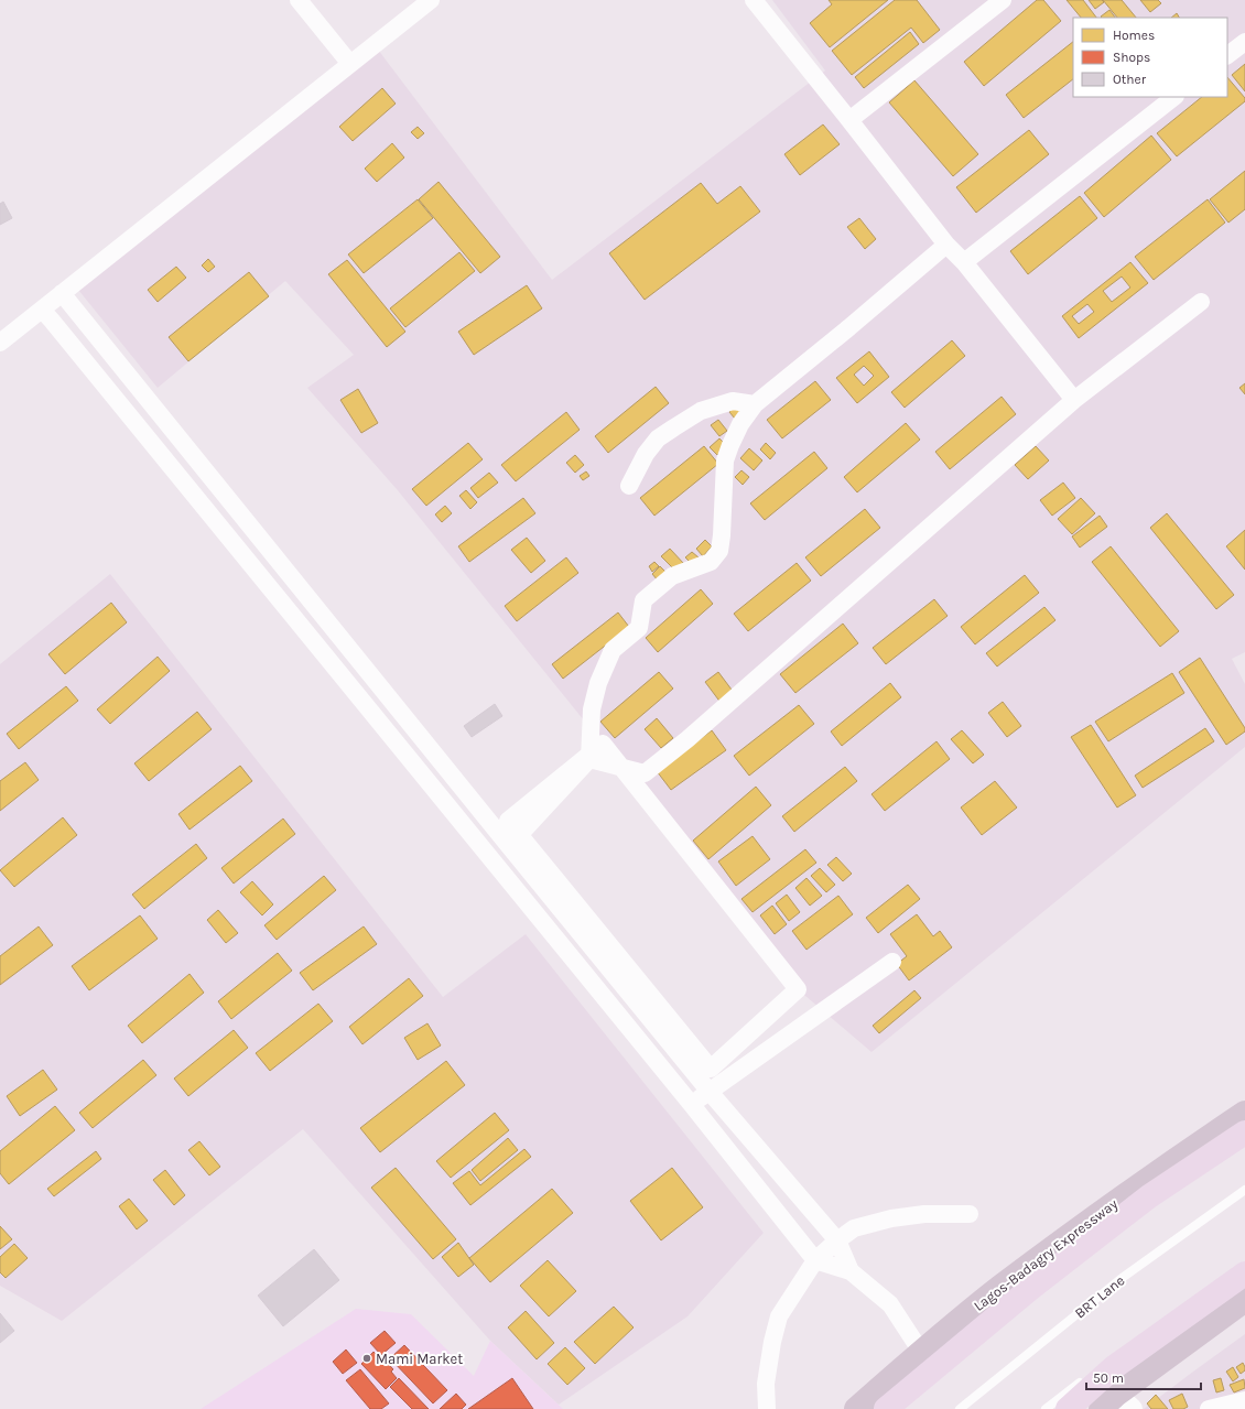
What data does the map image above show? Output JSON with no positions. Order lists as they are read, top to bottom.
{
  "streets": {
    "highway": ["Lagos-Badagry Expressway"],
    "lane": ["BRT Lane"]
  },
  "places": ["Mami Market"],
  "legend": ["Homes", "Shops", "Other"],
  "scale_bar": "50 m"
}
